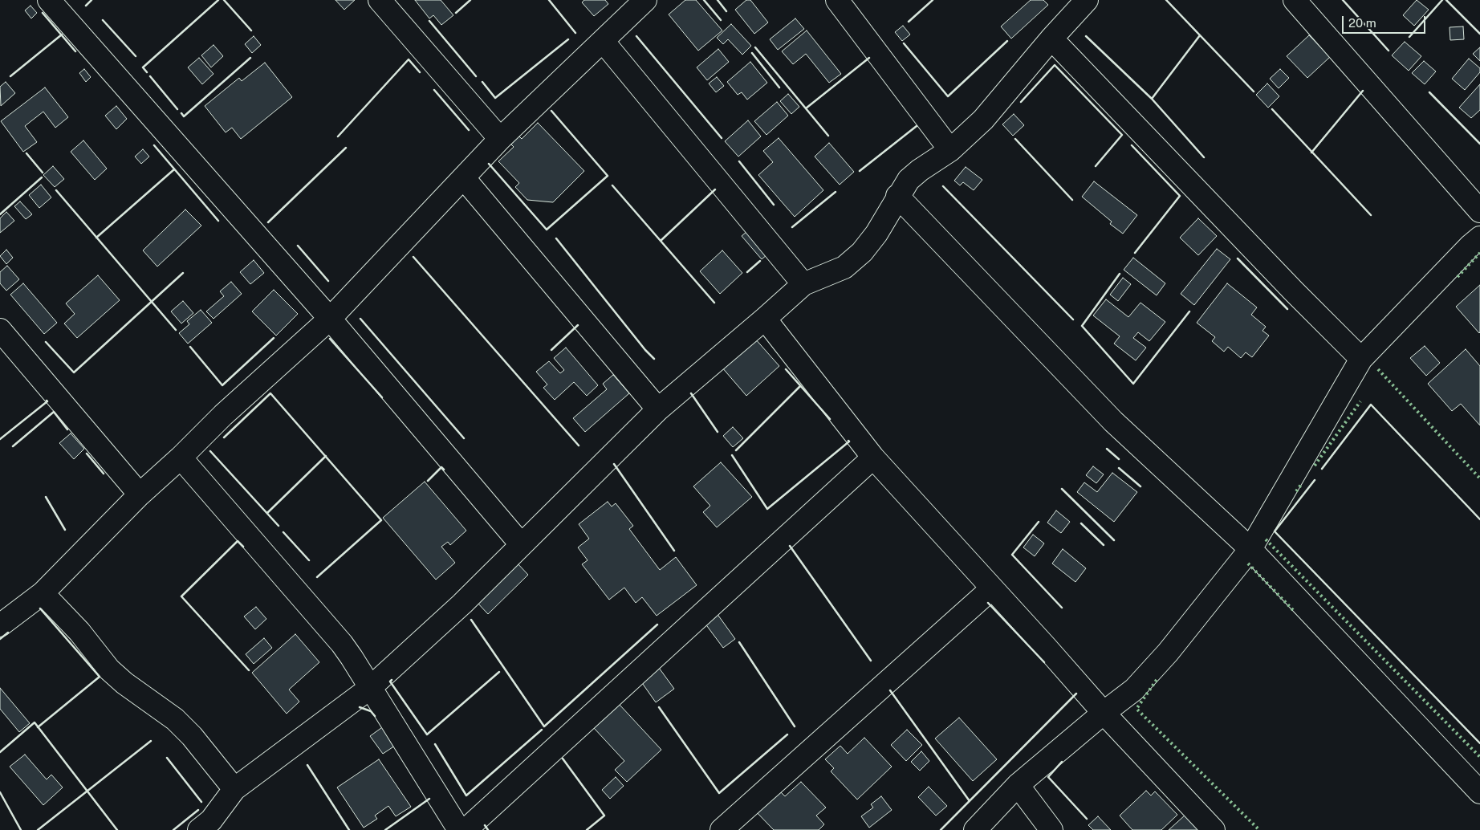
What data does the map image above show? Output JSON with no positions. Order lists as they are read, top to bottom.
{
  "scale_bar": "20 m"
}
